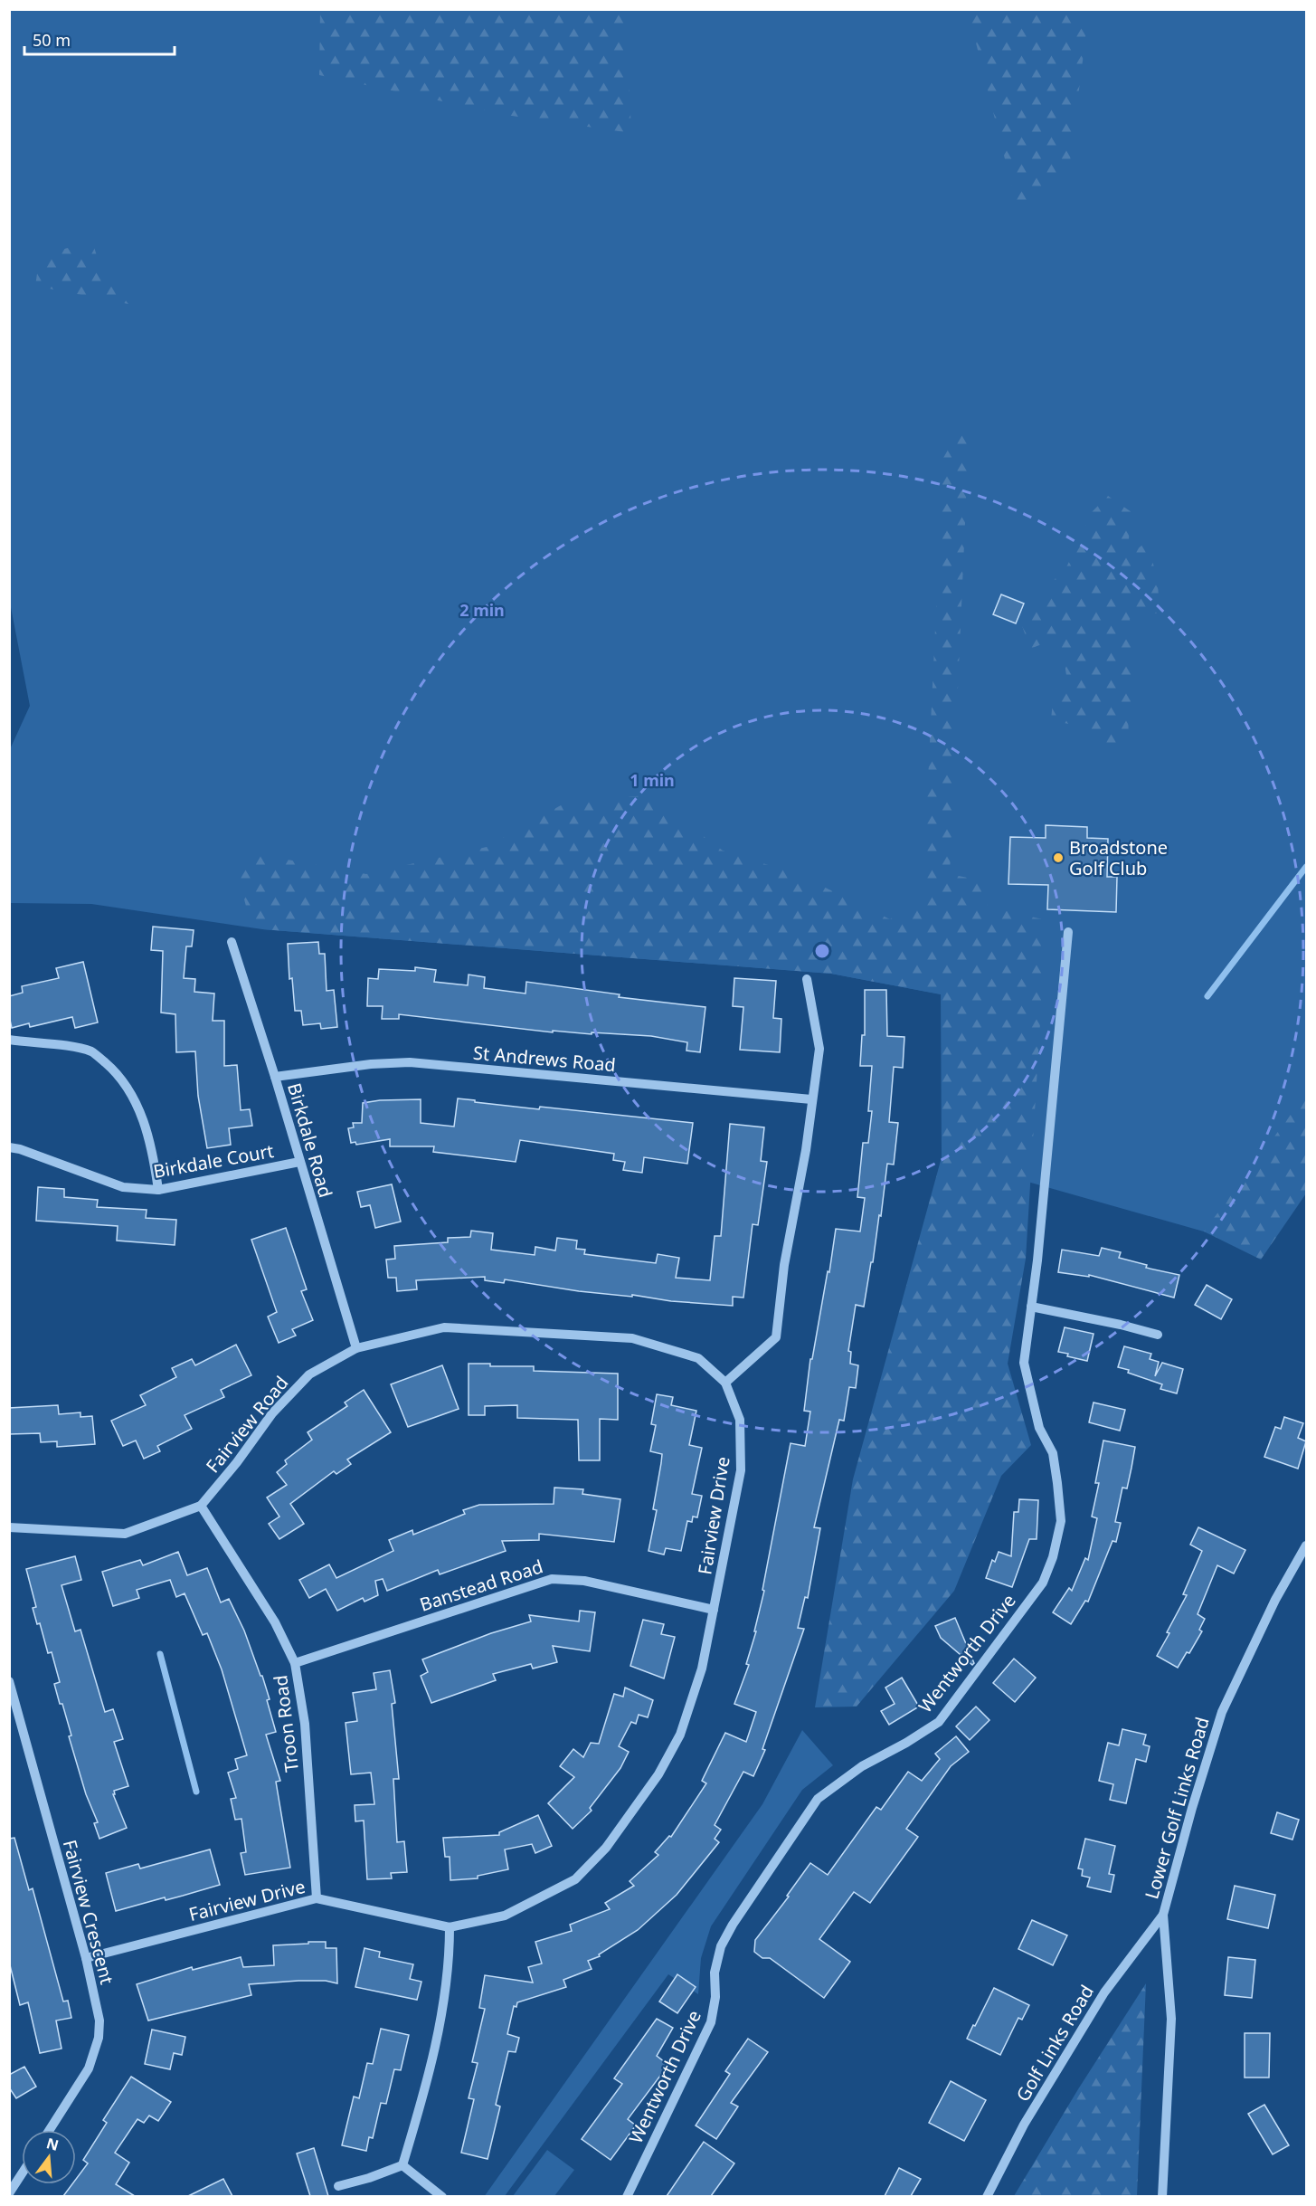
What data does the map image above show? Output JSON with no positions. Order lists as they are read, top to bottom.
{
  "streets": {
    "street": [
      "St Andrews Road",
      "Birkdale Road",
      "Birkdale Court",
      "Fairview Road",
      "Fairview Drive",
      "Banstead Road",
      "Wentworth Drive",
      "Troon Road",
      "Lower Golf Links Road",
      "Fairview Crescent",
      "Golf Links Road"
    ]
  },
  "crossings": [
    ["St Andrews Road", "Birkdale Road"],
    ["Birkdale Road", "Birkdale Court"],
    ["Birkdale Road", "Fairview Road"],
    ["Fairview Road", "Fairview Drive"],
    ["Fairview Road", "Troon Road"],
    ["Fairview Drive", "Banstead Road"],
    ["Fairview Drive", "Troon Road"],
    ["Fairview Drive", "Fairview Crescent"],
    ["Banstead Road", "Troon Road"],
    ["Lower Golf Links Road", "Golf Links Road"]
  ],
  "places": ["Broadstone Golf Club"],
  "scale_bar": "50 m",
  "north": "top",
  "rings": ["2 min", "1 min"]
}
